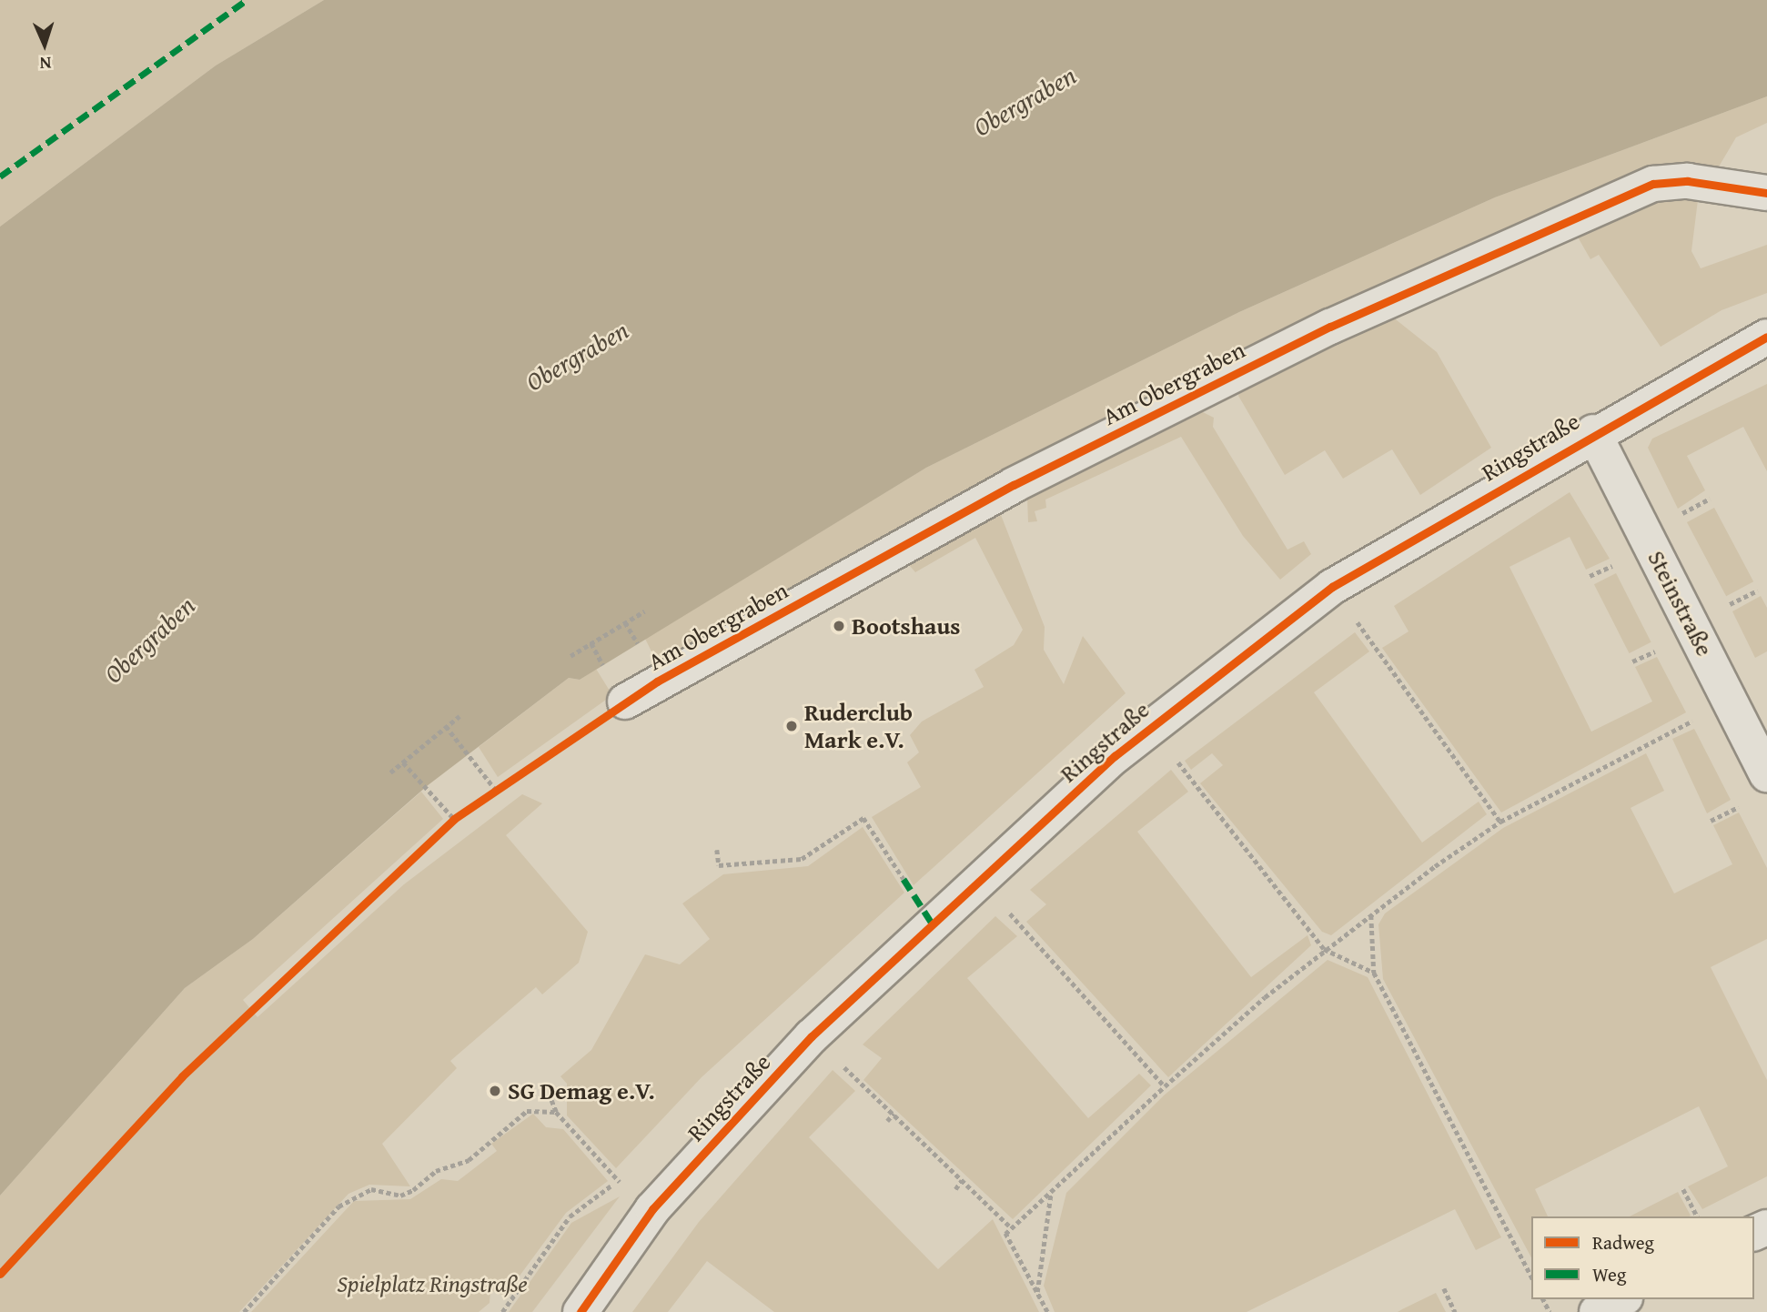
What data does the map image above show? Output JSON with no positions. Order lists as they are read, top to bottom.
{
  "streets": {
    "street": ["Am Obergraben", "Ringstraße", "Steinstraße"]
  },
  "crossings": [
    ["Ringstraße", "Steinstraße"]
  ],
  "water": ["Obergraben"],
  "parks": ["Spielplatz Ringstraße"],
  "places": ["Bootshaus", "Ruderclub Mark e.V.", "SG Demag e.V."],
  "legend": ["Radweg", "Weg"],
  "north": "bottom"
}
